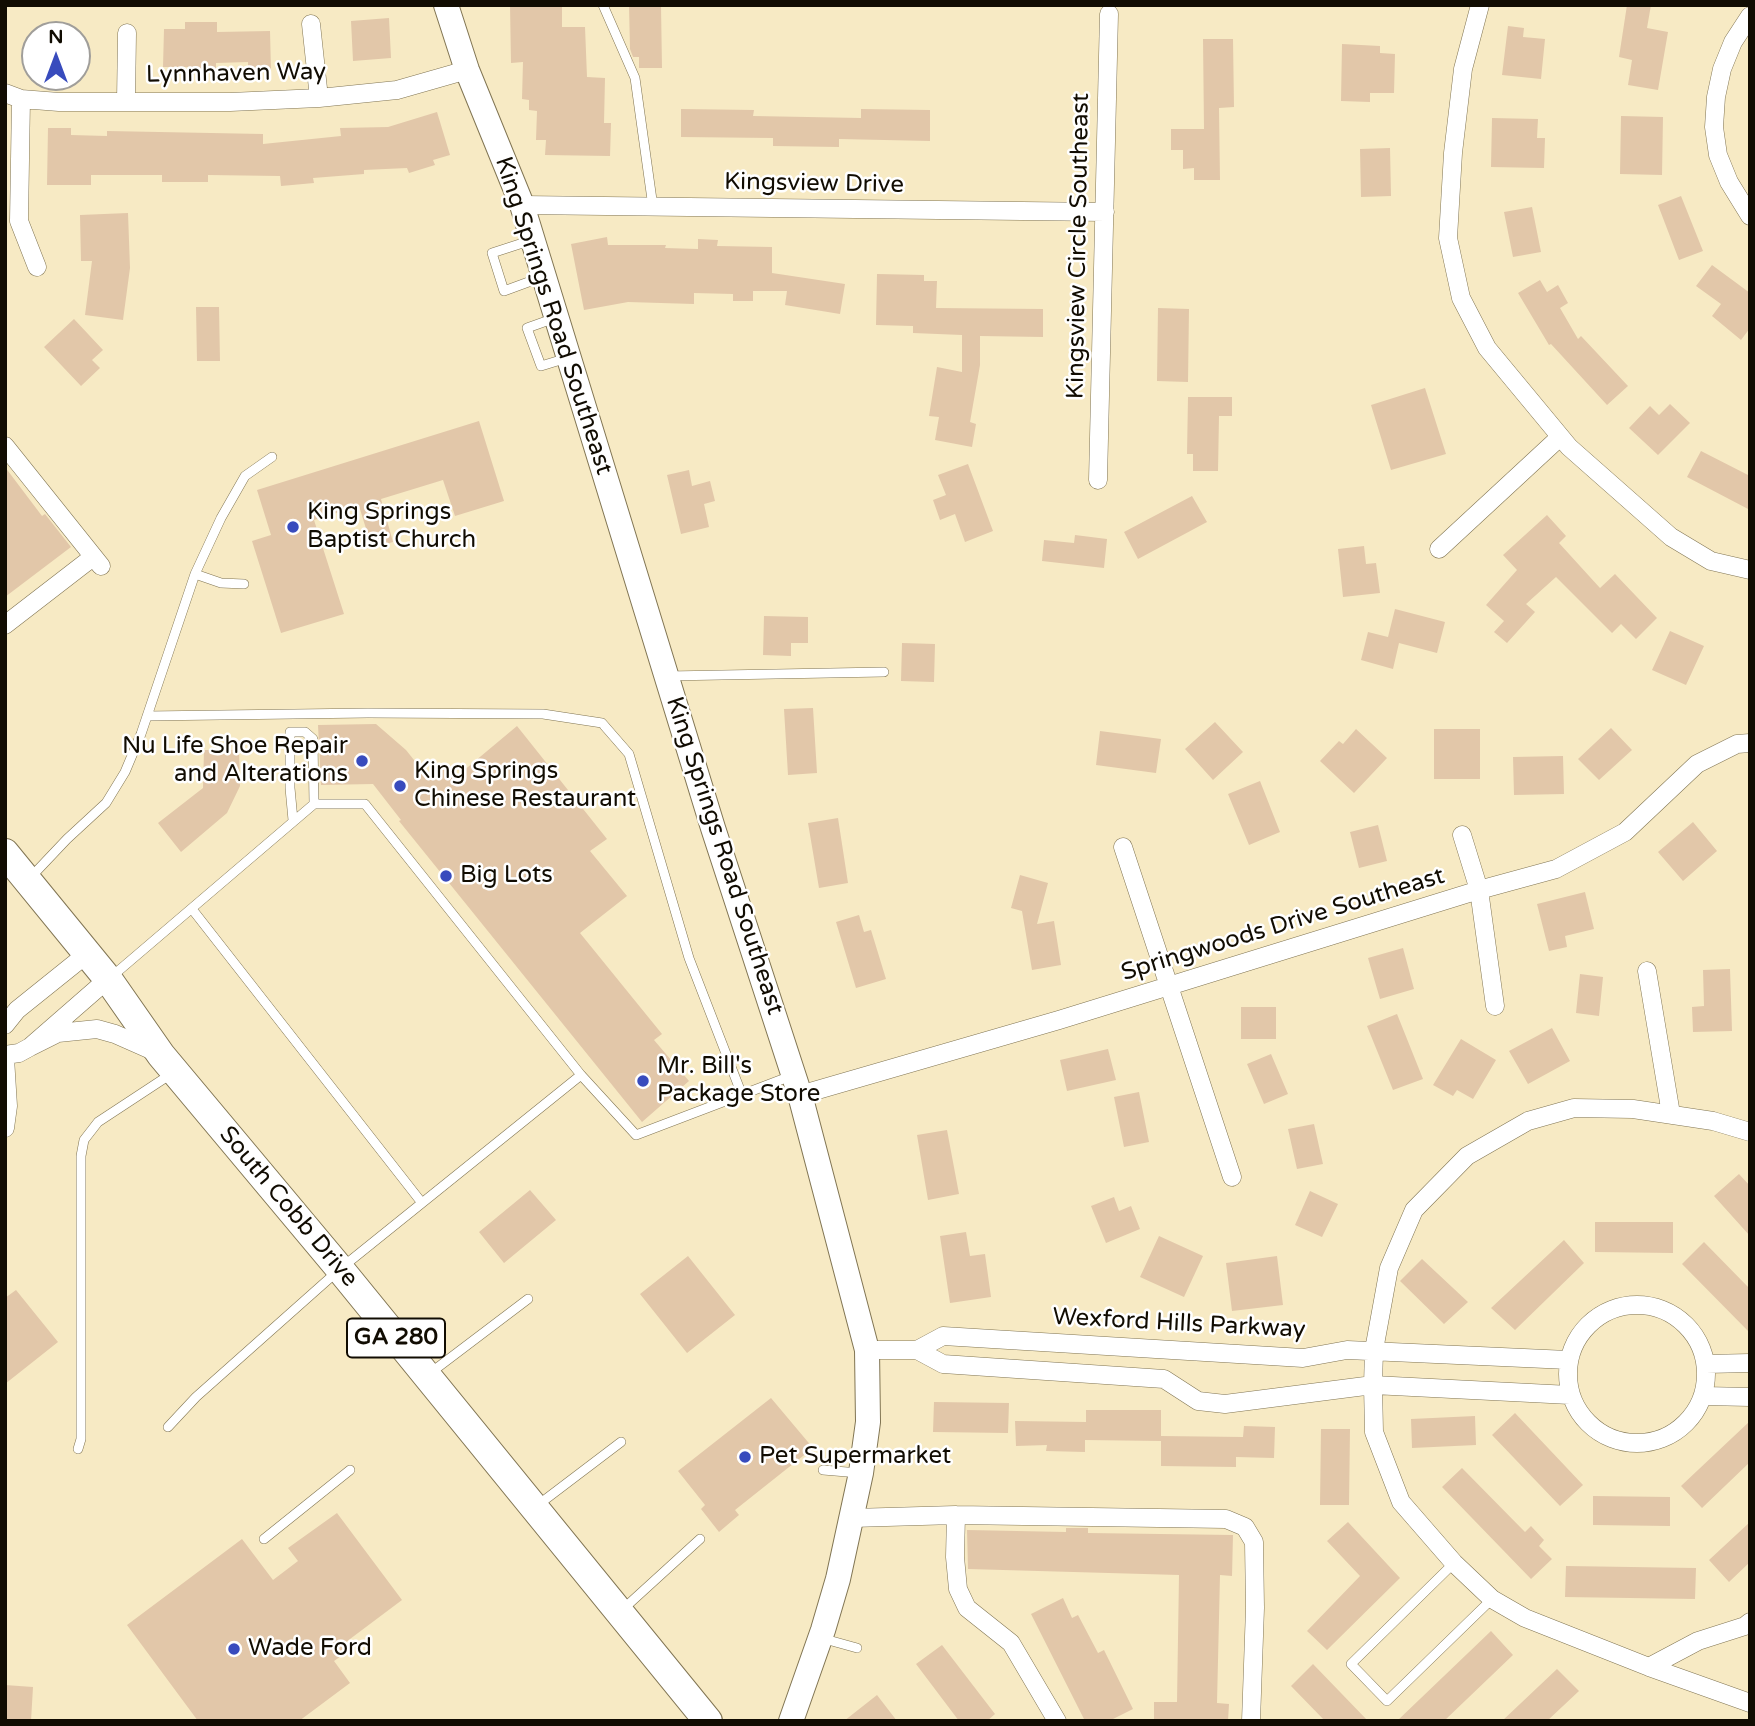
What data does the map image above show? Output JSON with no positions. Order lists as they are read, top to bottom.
{
  "streets": {
    "main road": ["South Cobb Drive", "GA 280"],
    "street": [
      "Lynnhaven Way",
      "Kingsview Drive",
      "Kingsview Circle Southeast",
      "King Springs Road Southeast",
      "Springwoods Drive Southeast",
      "Wexford Hills Parkway"
    ]
  },
  "crossings": [
    ["Lynnhaven Way", "King Springs Road Southeast"],
    ["Kingsview Drive", "Kingsview Circle Southeast"],
    ["Kingsview Drive", "King Springs Road Southeast"],
    ["King Springs Road Southeast", "Springwoods Drive Southeast"],
    ["King Springs Road Southeast", "Wexford Hills Parkway"]
  ],
  "places": [
    "King Springs Baptist Church",
    "Nu Life Shoe Repair and Alterations",
    "King Springs Chinese Restaurant",
    "Big Lots",
    "Mr. Bill's Package Store",
    "Pet Supermarket",
    "Wade Ford"
  ],
  "north": "top"
}
